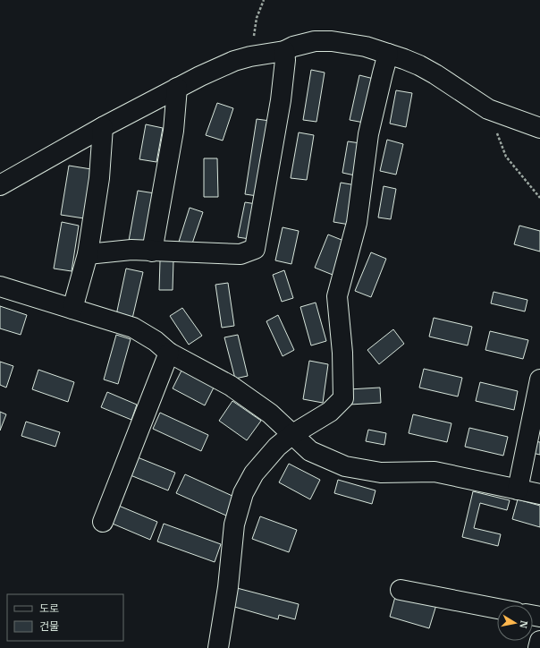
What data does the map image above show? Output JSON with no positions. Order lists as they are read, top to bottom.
{
  "legend": ["도로", "건물"],
  "north": "right"
}
